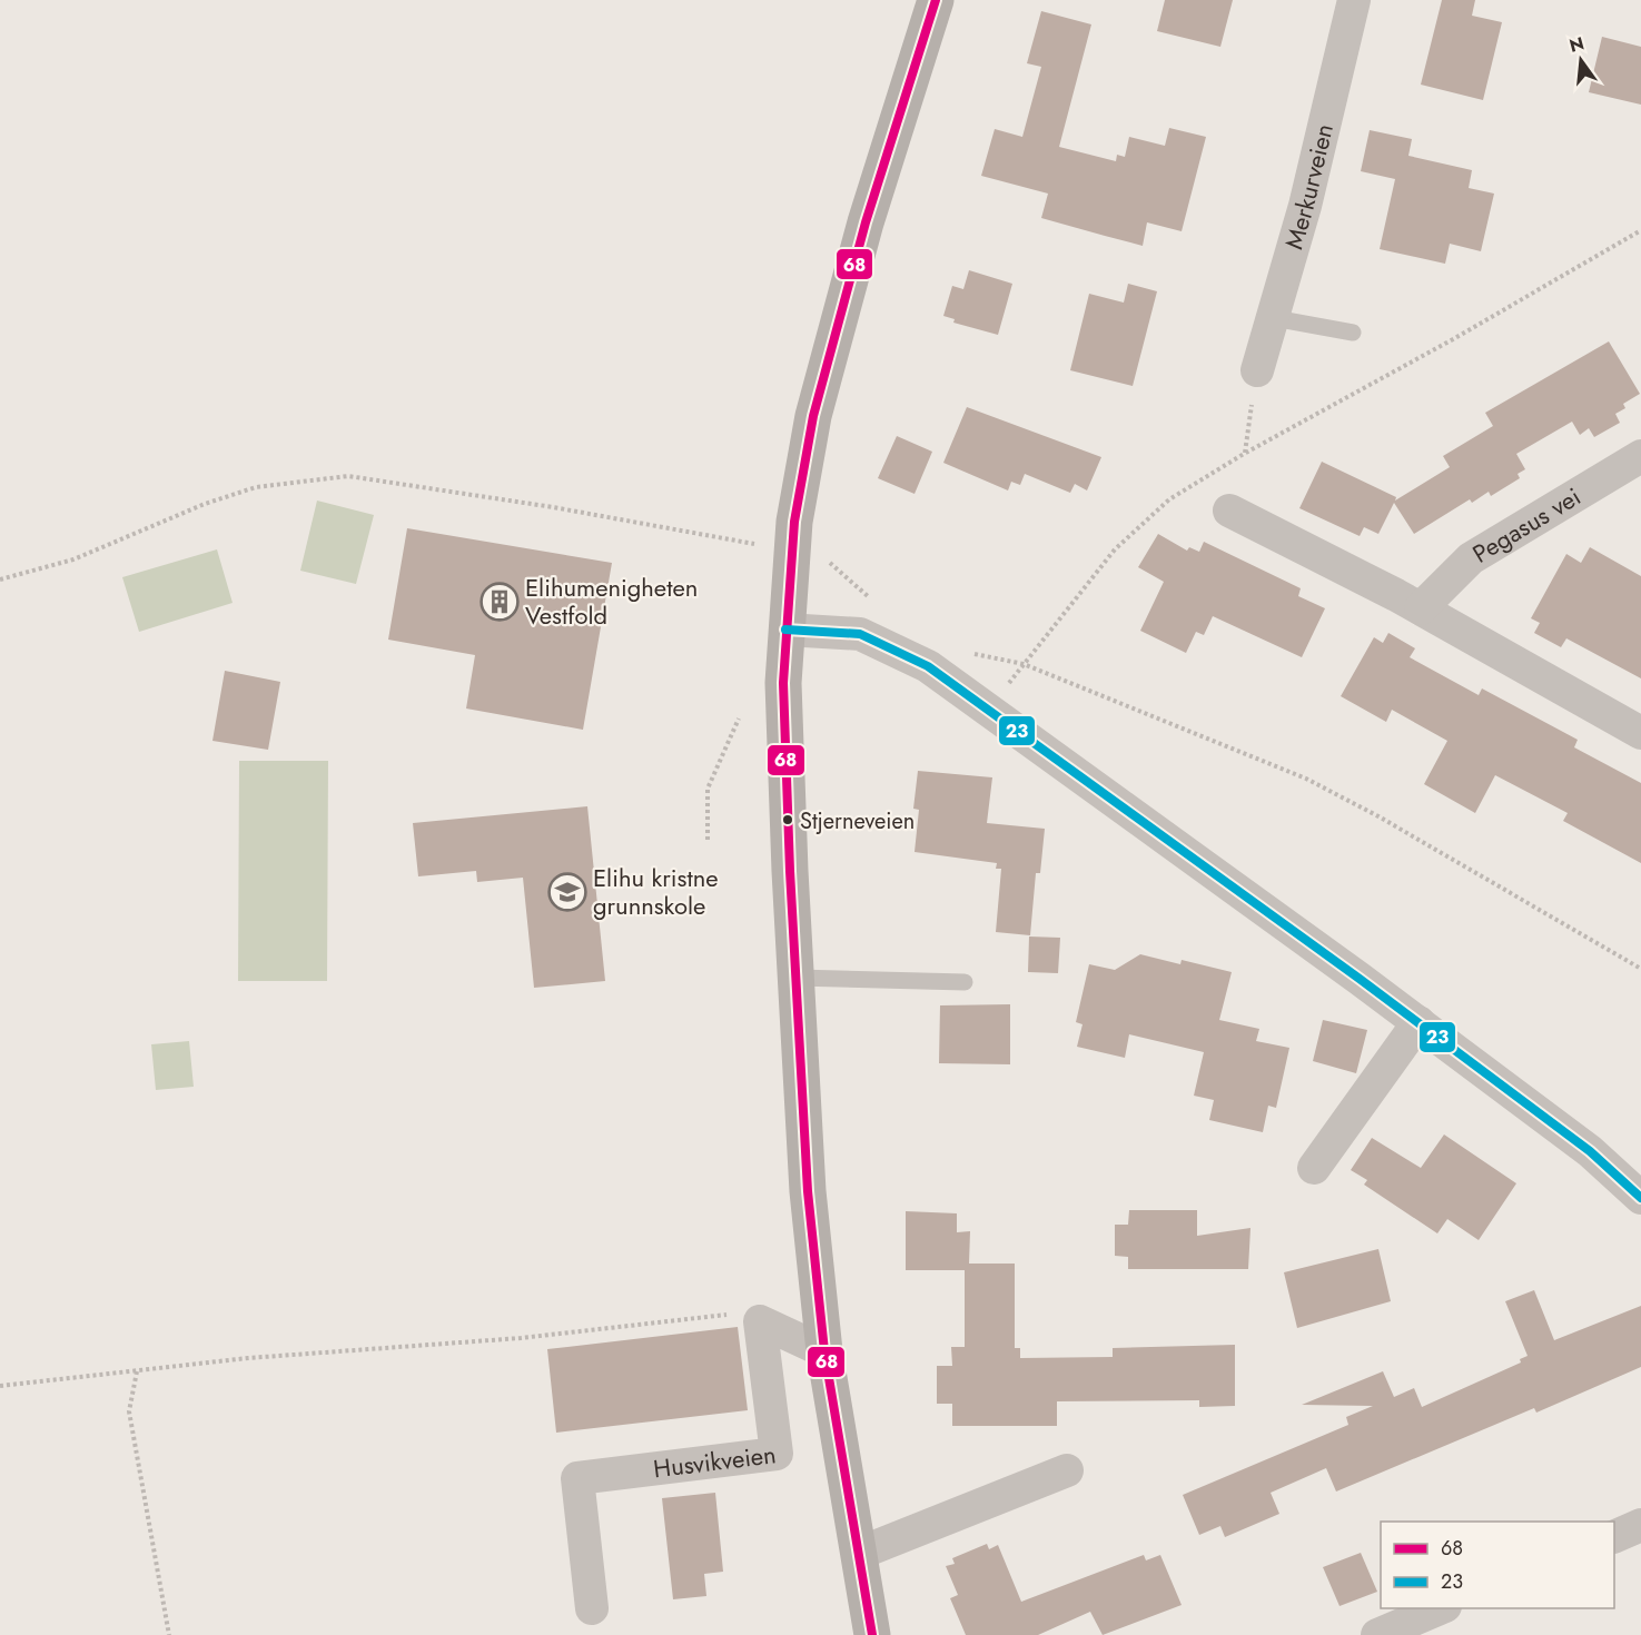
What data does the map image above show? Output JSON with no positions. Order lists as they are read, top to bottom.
{
  "streets": {
    "street": ["Merkurveien", "Pegasus vei", "Husvikveien"]
  },
  "places": {
    "building": ["Elihumenigheten Vestfold"],
    "other": ["Stjerneveien"],
    "school or university": ["Elihu kristne grunnskole"]
  },
  "lines": ["transit line 68", "transit line 23"],
  "legend": ["68", "23"],
  "north": "top"
}
